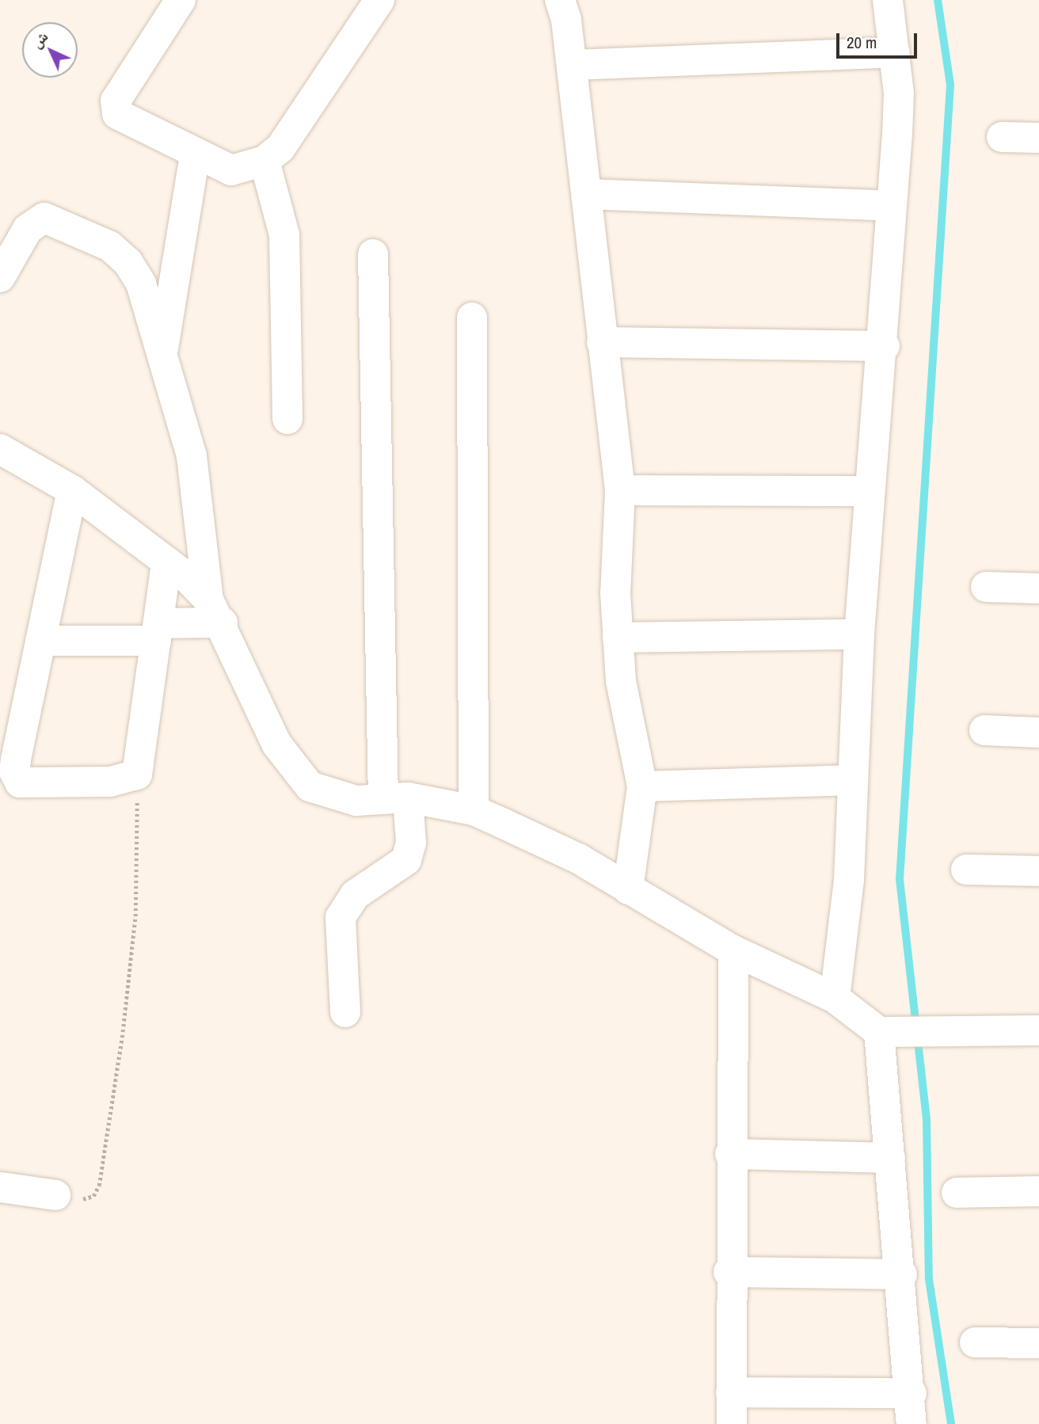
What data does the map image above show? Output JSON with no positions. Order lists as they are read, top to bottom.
{
  "scale_bar": "20 m",
  "north": "top left"
}
